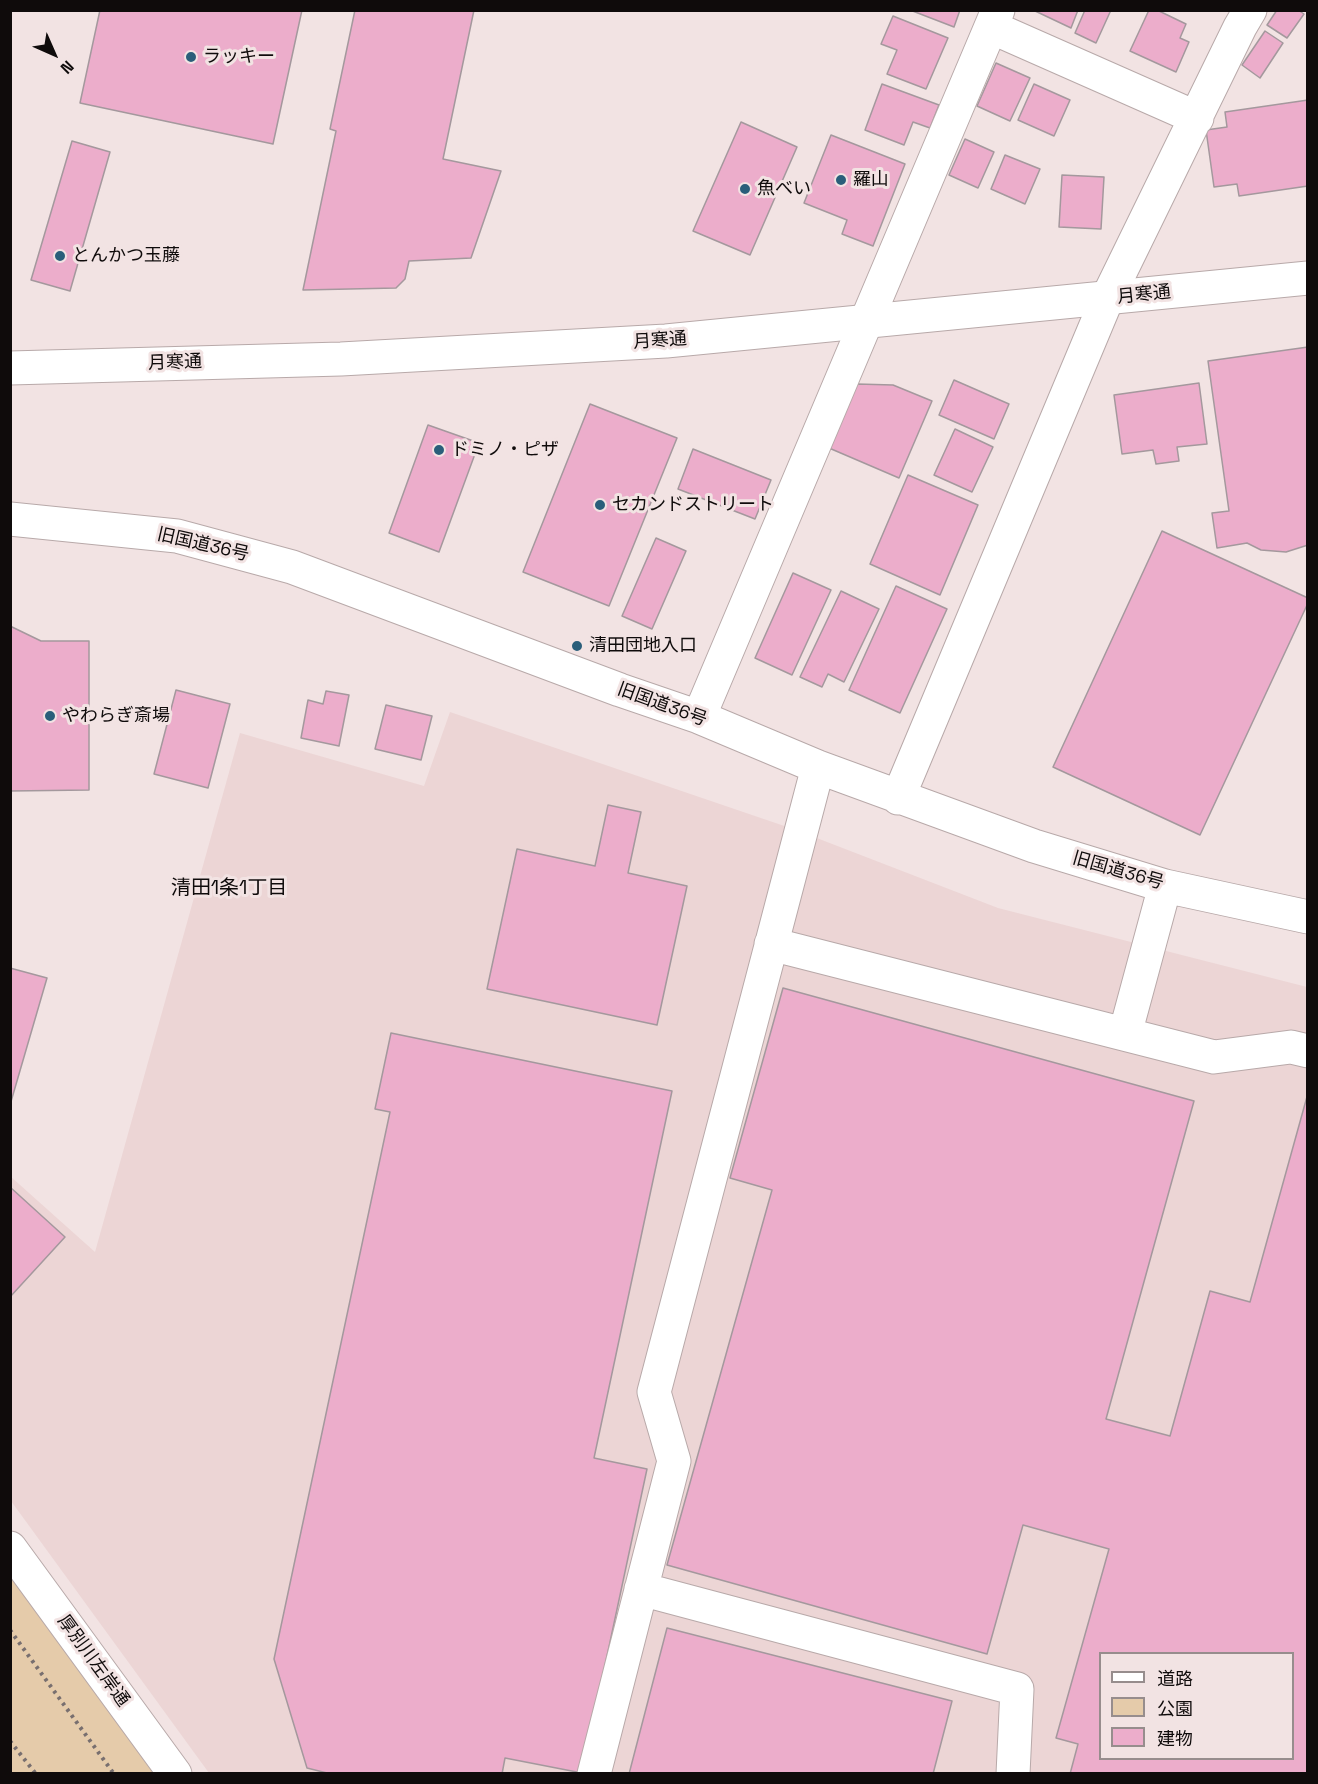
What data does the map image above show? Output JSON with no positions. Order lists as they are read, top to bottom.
{
  "streets": {
    "main road": ["月寒通", "旧国道36号", "厚別川左岸通"]
  },
  "districts": ["清田1条1丁目"],
  "places": [
    "ラッキー",
    "羅山",
    "魚べい",
    "とんかつ玉藤",
    "ドミノ・ピザ",
    "セカンドストリート",
    "清田団地入口",
    "やわらぎ斎場"
  ],
  "legend": ["道路", "公園", "建物"],
  "north": "bottom right"
}
